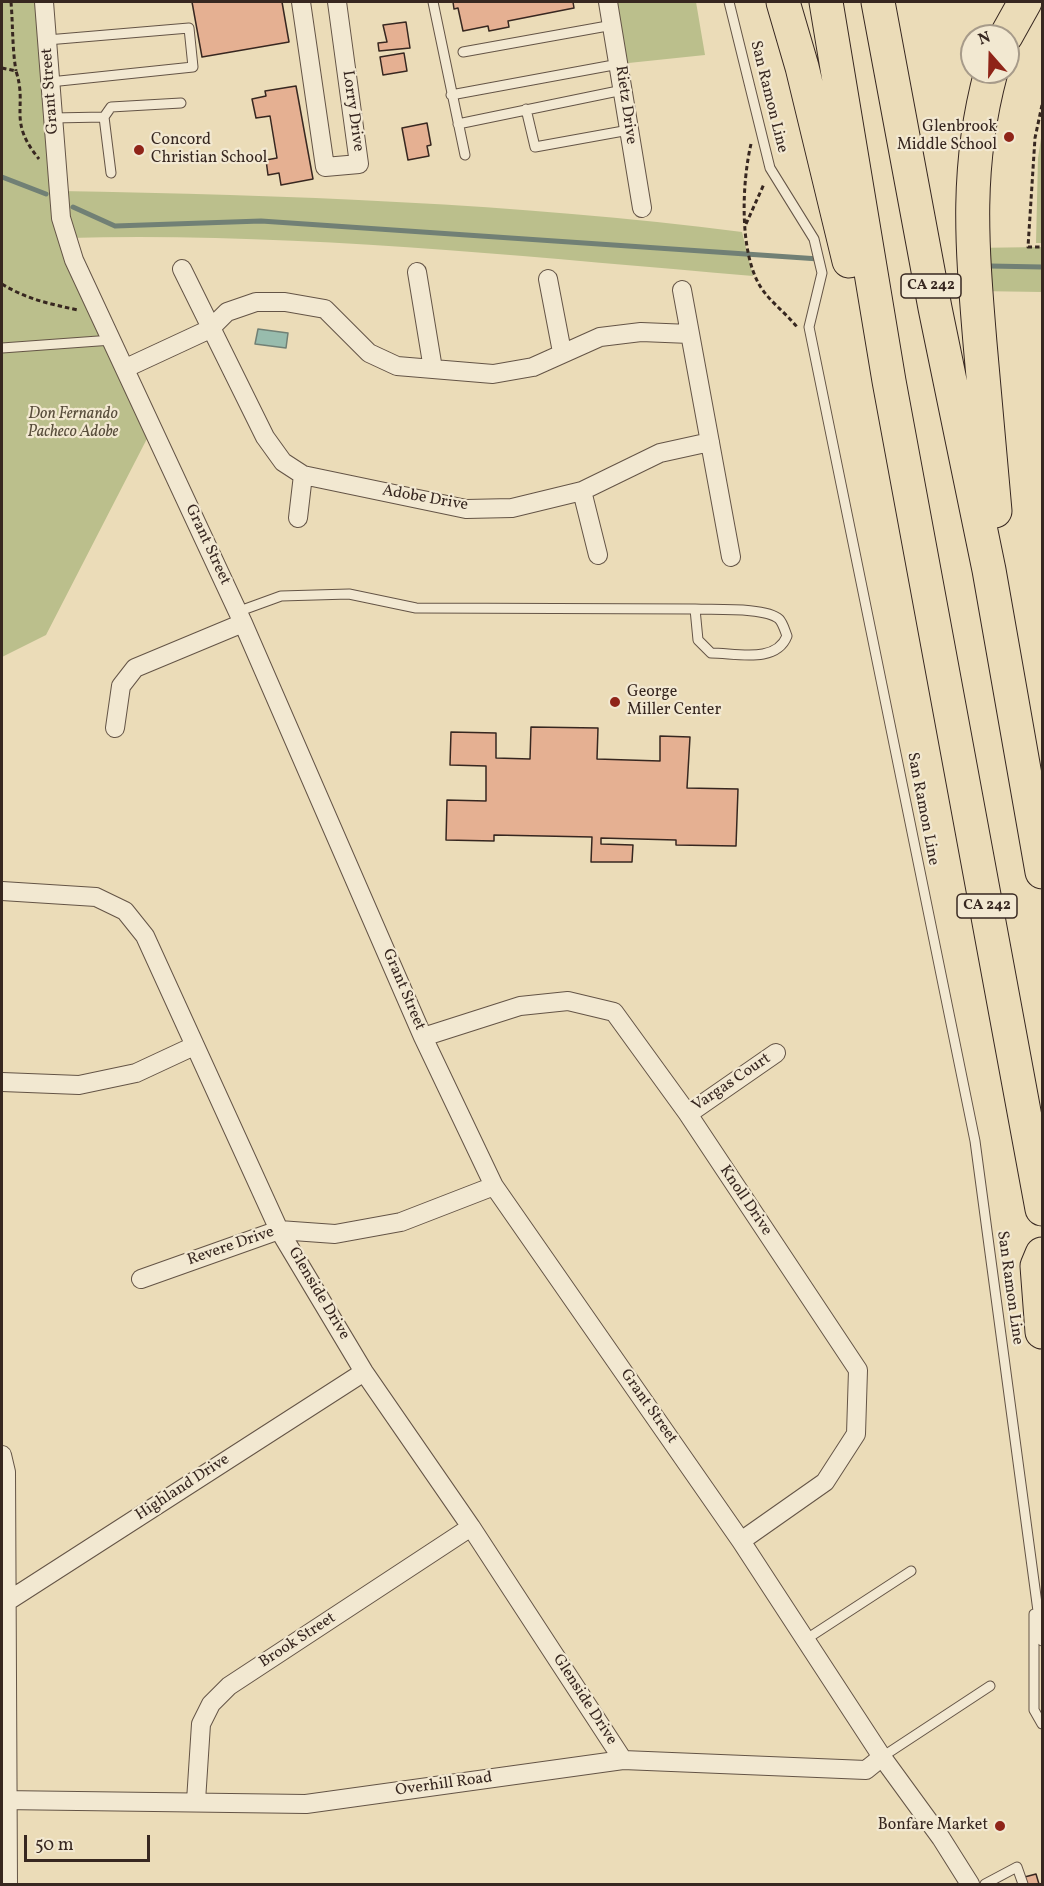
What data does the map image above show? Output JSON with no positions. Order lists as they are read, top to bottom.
{
  "streets": {
    "highway": ["CA 242"],
    "street": [
      "Grant Street",
      "Rietz Drive",
      "Lorry Drive",
      "Adobe Drive",
      "Vargas Court",
      "Knoll Drive",
      "Revere Drive",
      "Glenside Drive",
      "Highland Drive",
      "Brook Street",
      "Overhill Road"
    ],
    "lane": ["San Ramon Line"]
  },
  "crossings": [
    ["Grant Street", "Knoll Drive"],
    ["Grant Street", "Revere Drive"],
    ["Grant Street", "Overhill Road"],
    ["Vargas Court", "Knoll Drive"],
    ["Revere Drive", "Glenside Drive"],
    ["Glenside Drive", "Highland Drive"],
    ["Glenside Drive", "Brook Street"],
    ["Glenside Drive", "Overhill Road"],
    ["Brook Street", "Overhill Road"]
  ],
  "parks": ["Don Fernando Pacheco Adobe"],
  "places": [
    "Glenbrook Middle School",
    "Concord Christian School",
    "George Miller Center",
    "Bonfare Market"
  ],
  "scale_bar": "50 m",
  "north": "top"
}
